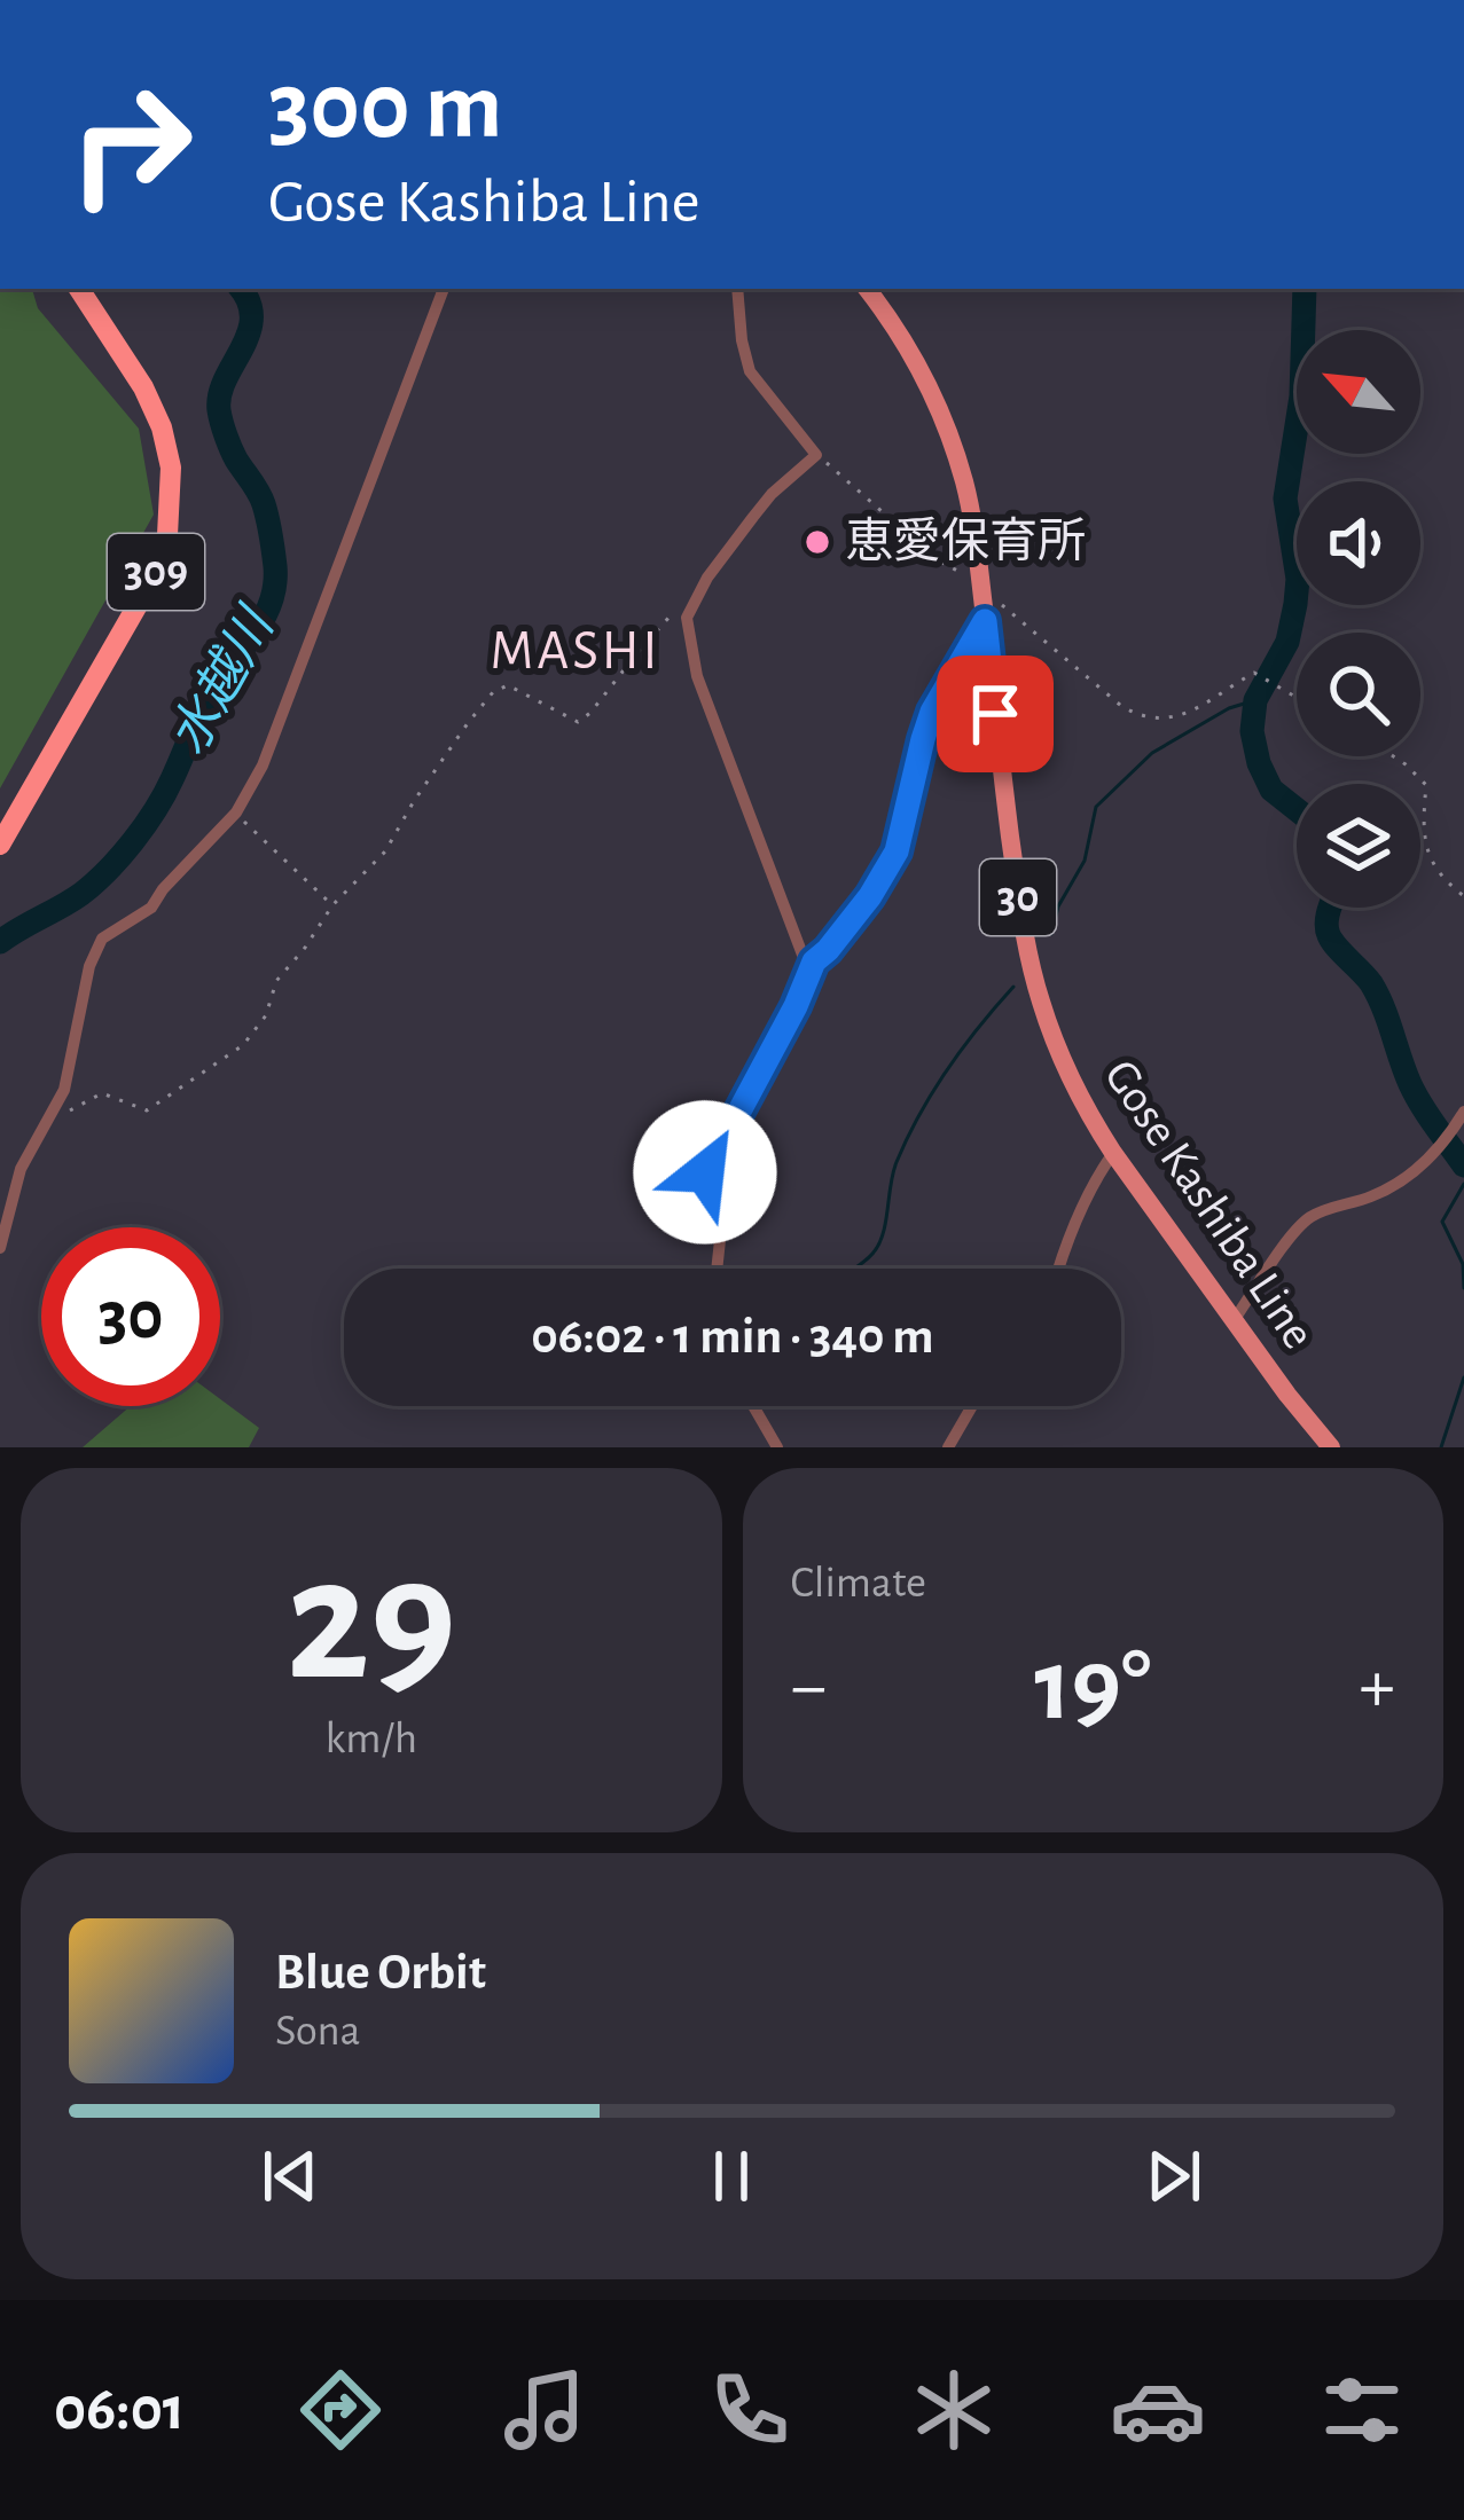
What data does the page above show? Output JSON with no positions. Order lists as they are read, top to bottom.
{
  "streets": {
    "highway": ["309"],
    "main road": ["30", "Gose Kashiba Line"]
  },
  "districts": ["MASHI"],
  "water": ["水越川"],
  "places": ["恵愛保育所"],
  "north": "top left",
  "page": {
    "turn": ["300 m", "Gose Kashiba Line"],
    "limit": "30",
    "trip": "06:02 · 1 min · 340 m",
    "tile": [
      ["29", "km/h"],
      "Climate"
    ],
    "heat": ["−", "19°", "+"],
    "song": ["Blue Orbit", "Sona"],
    "tabs": "06:01"
  }
}
